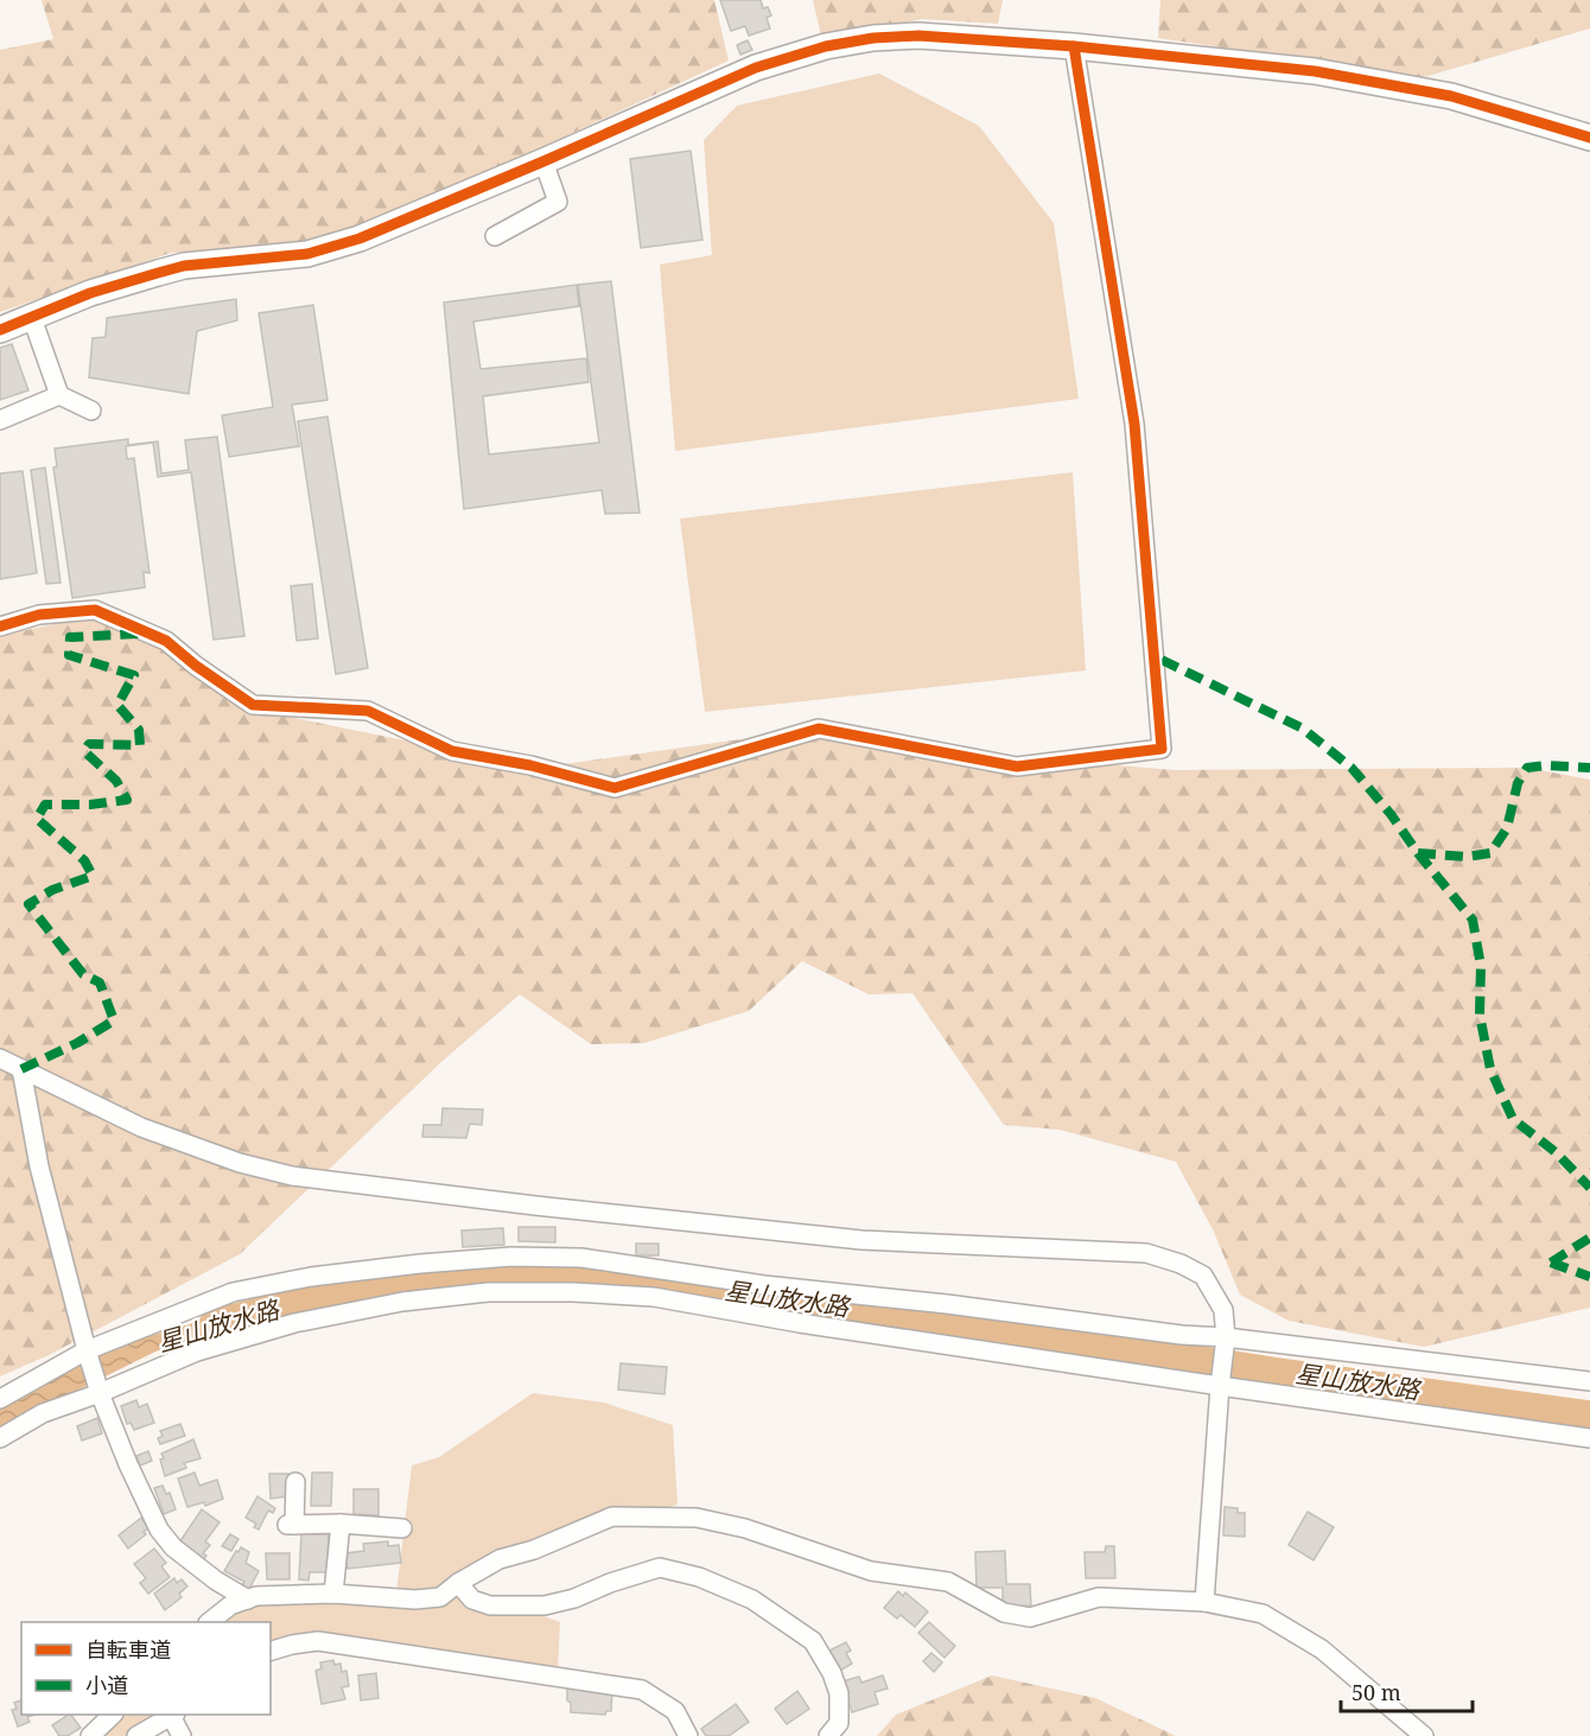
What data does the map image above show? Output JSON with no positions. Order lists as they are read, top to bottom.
{
  "water": ["星山放水路"],
  "legend": ["自転車道", "小道"],
  "scale_bar": "50 m"
}
